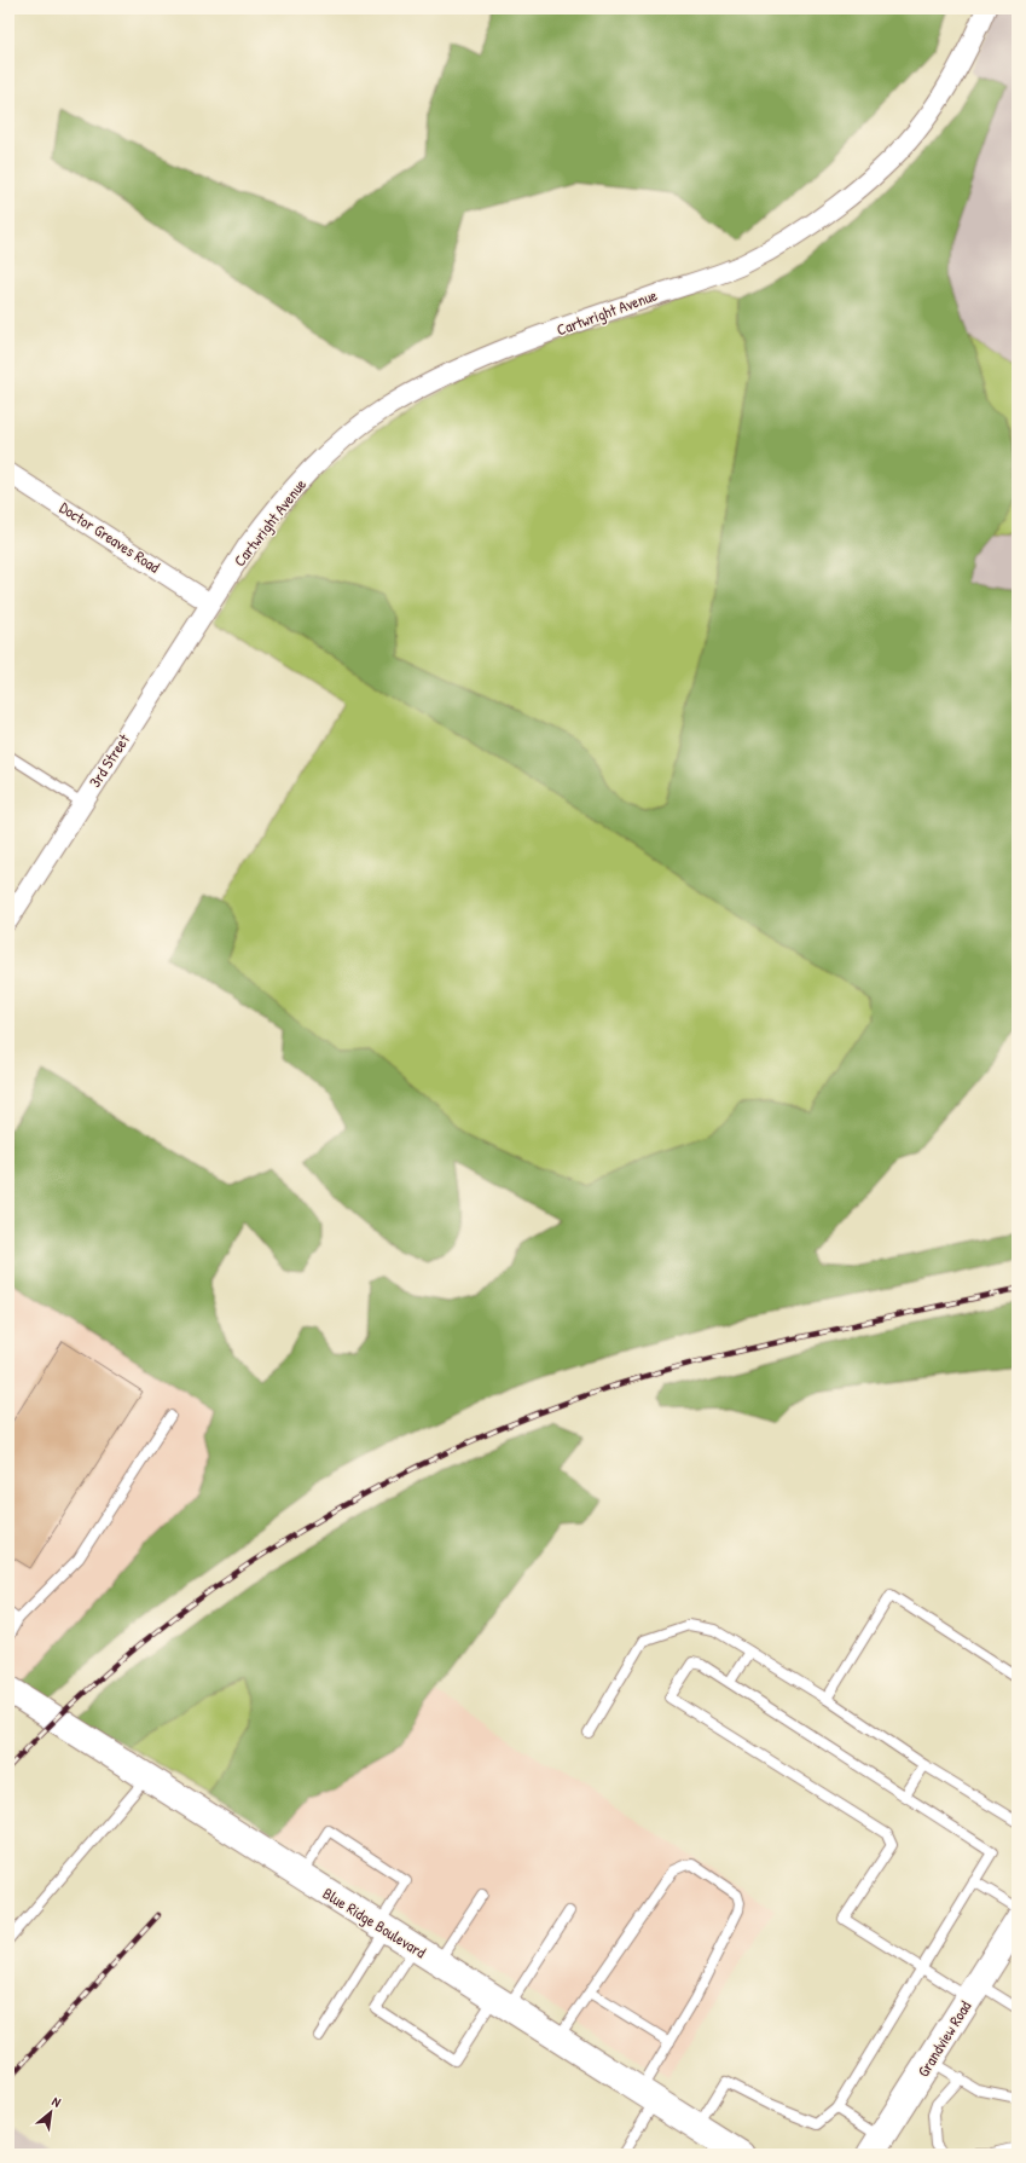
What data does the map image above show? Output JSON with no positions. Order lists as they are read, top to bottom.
{
  "streets": {
    "main road": ["Blue Ridge Boulevard", "Grandview Road"],
    "street": ["Cartwright Avenue", "Doctor Greaves Road", "3rd Street"]
  },
  "crossings": [
    ["Cartwright Avenue", "Doctor Greaves Road"],
    ["Cartwright Avenue", "3rd Street"],
    ["Doctor Greaves Road", "3rd Street"]
  ],
  "north": "top right"
}
